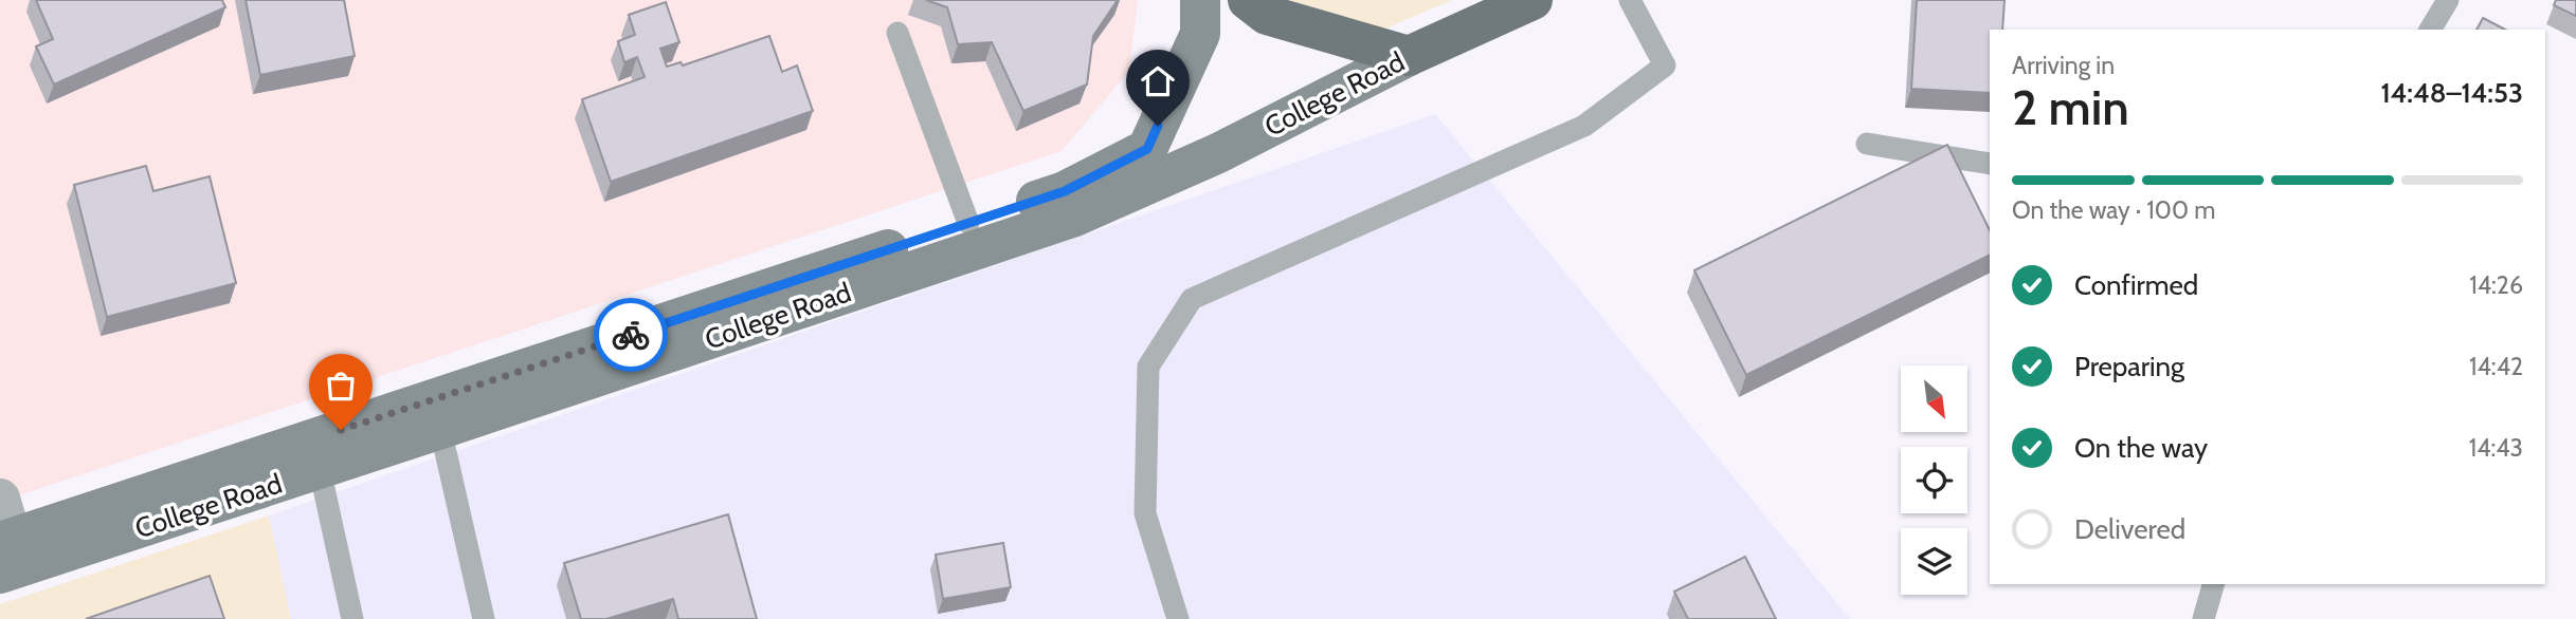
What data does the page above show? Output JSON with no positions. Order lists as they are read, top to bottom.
{
  "streets": {
    "main road": ["College Road"]
  },
  "north": "bottom right",
  "page": {
    "heading": ["2 min", "Arriving in", "14:48–14:53"],
    "bar": "On the way · 100 m",
    "list": [
      ["Confirmed", "14:26"],
      ["Preparing", "14:42"],
      ["On the way", "14:43"],
      "Delivered"
    ]
  }
}
